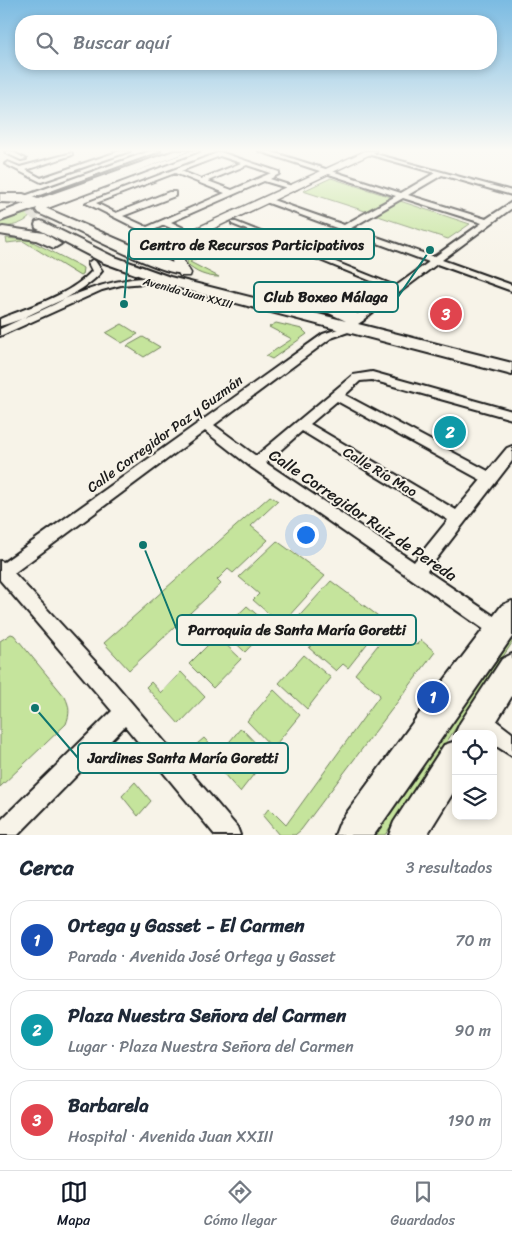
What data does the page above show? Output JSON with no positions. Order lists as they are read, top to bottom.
{
  "streets": {
    "main road": ["Avenida Juan XXIII"],
    "street": ["Calle Corregidor Paz y Guzmán", "Calle Río Mao", "Calle Corregidor Ruiz de Pereda"]
  },
  "crossings": [
    ["Avenida Juan XXIII", "Calle Corregidor Paz y Guzmán"],
    ["Calle Corregidor Paz y Guzmán", "Calle Corregidor Ruiz de Pereda"]
  ],
  "places": [
    "Club Boxeo Málaga",
    "Centro de Recursos Participativos",
    "Parroquia de Santa María Goretti",
    "Jardines Santa María Goretti"
  ],
  "page": {
    "search": "Buscar aquí",
    "pins": ["3", "2", "1"],
    "heading": ["Cerca", "3 resultados"],
    "list": [
      {
        "mark": "1",
        "name": "Ortega y Gasset - El Carmen",
        "note": "Parada · Avenida José Ortega y Gasset",
        "value": "70 m"
      },
      {
        "mark": "2",
        "name": "Plaza Nuestra Señora del Carmen",
        "note": "Lugar · Plaza Nuestra Señora del Carmen",
        "value": "90 m"
      },
      {
        "mark": "3",
        "name": "Barbarela",
        "note": "Hospital · Avenida Juan XXIII",
        "value": "190 m"
      }
    ],
    "nav": ["Mapa", "Cómo llegar", "Guardados"]
  }
}
